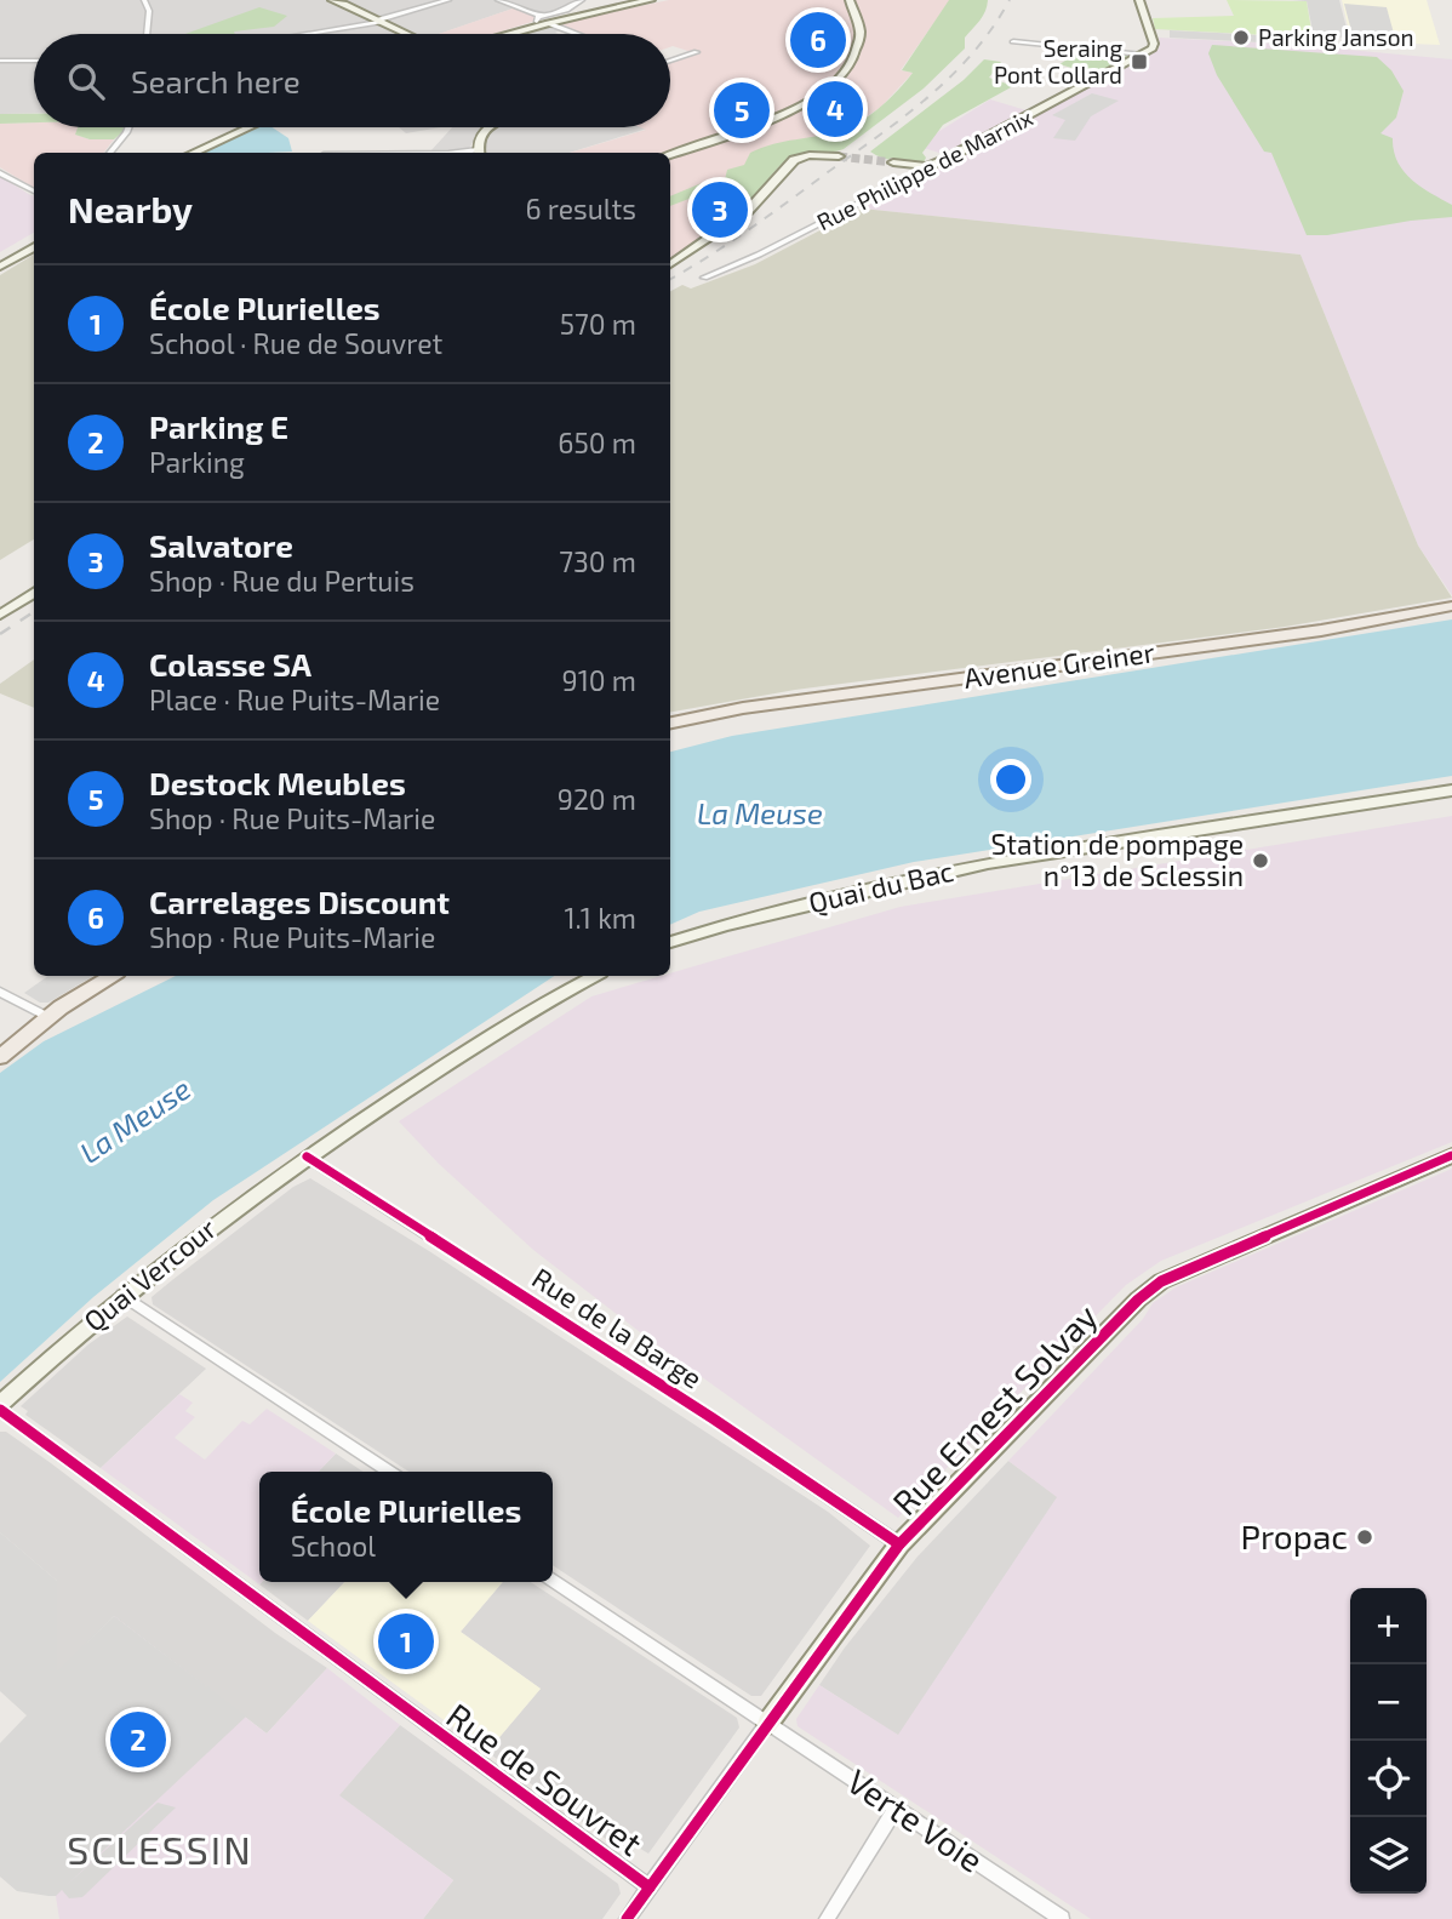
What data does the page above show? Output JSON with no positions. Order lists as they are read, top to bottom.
{
  "streets": {
    "main road": [
      "Rue Philippe de Marnix",
      "Avenue Greiner",
      "Quai du Bac",
      "Quai Vercour",
      "Rue Ernest Solvay"
    ],
    "street": ["Rue de la Barge", "Rue de Souvret", "Verte Voie"]
  },
  "crossings": [
    ["Quai Vercour", "Rue de la Barge"],
    ["Quai Vercour", "Rue de Souvret"],
    ["Rue de la Barge", "Rue Ernest Solvay"],
    ["Rue Ernest Solvay", "Rue de Souvret"],
    ["Rue Ernest Solvay", "Verte Voie"]
  ],
  "districts": ["SCLESSIN"],
  "water": ["La Meuse"],
  "places": {
    "other": ["Parking Janson", "Station de pompage n°13 de Sclessin", "Propac"],
    "transit": ["Seraing Pont Collard"]
  },
  "page": {
    "pins": [
      "6",
      "4",
      "5",
      "3",
      "1",
      "2"
    ],
    "search": "Search here",
    "heading": ["Nearby", "6 results"],
    "list": [
      {
        "mark": "1",
        "name": "École Plurielles",
        "note": "School · Rue de Souvret",
        "value": "570 m"
      },
      {
        "mark": "2",
        "name": "Parking E",
        "note": "Parking",
        "value": "650 m"
      },
      {
        "mark": "3",
        "name": "Salvatore",
        "note": "Shop · Rue du Pertuis",
        "value": "730 m"
      },
      {
        "mark": "4",
        "name": "Colasse SA",
        "note": "Place · Rue Puits-Marie",
        "value": "910 m"
      },
      {
        "mark": "5",
        "name": "Destock Meubles",
        "note": "Shop · Rue Puits-Marie",
        "value": "920 m"
      },
      {
        "mark": "6",
        "name": "Carrelages Discount",
        "note": "Shop · Rue Puits-Marie",
        "value": "1.1 km"
      }
    ],
    "popup": ["École Plurielles", "School"],
    "map_buttons": ["+", "−"]
  }
}
